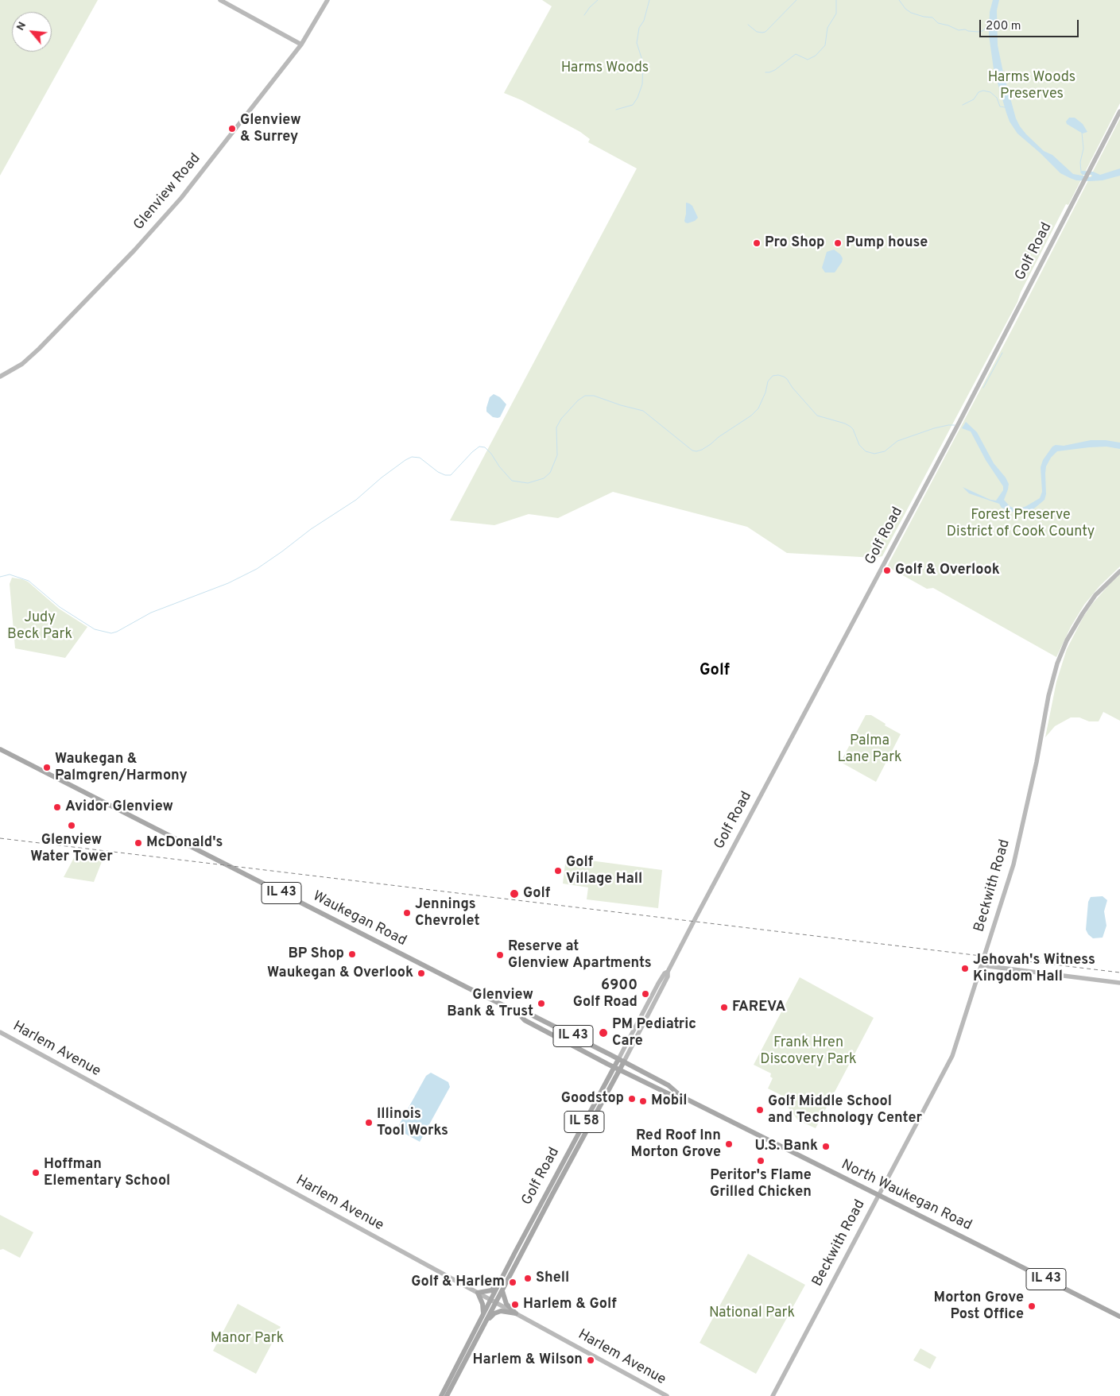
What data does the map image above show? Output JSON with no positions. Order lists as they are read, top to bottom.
{
  "streets": {
    "main road": [
      "Glenview Road",
      "Golf Road",
      "Beckwith Road",
      "IL 43",
      "Waukegan Road",
      "Harlem Avenue",
      "IL 58",
      "North Waukegan Road"
    ]
  },
  "crossings": [
    ["Golf Road", "Waukegan Road"],
    ["Golf Road", "Harlem Avenue"],
    ["Golf Road", "North Waukegan Road"],
    ["Beckwith Road", "North Waukegan Road"],
    ["Waukegan Road", "North Waukegan Road"]
  ],
  "districts": ["Golf"],
  "parks": [
    "Harms Woods",
    "Harms Woods Preserves",
    "Forest Preserve District of Cook County",
    "Judy Beck Park",
    "Palma Lane Park",
    "Frank Hren Discovery Park",
    "National Park",
    "Manor Park"
  ],
  "places": [
    "Glenview & Surrey",
    "Pro Shop",
    "Pump house",
    "Golf & Overlook",
    "Waukegan & Palmgren/Harmony",
    "Avidor Glenview",
    "Glenview Water Tower",
    "McDonald's",
    "Golf Village Hall",
    "Golf",
    "Jennings Chevrolet",
    "BP Shop",
    "Reserve at Glenview Apartments",
    "Jehovah's Witness Kingdom Hall",
    "Waukegan & Overlook",
    "6900 Golf Road",
    "Glenview Bank & Trust",
    "FAREVA",
    "PM Pediatric Care",
    "Goodstop",
    "Mobil",
    "Golf Middle School and Technology Center",
    "Illinois Tool Works",
    "Red Roof Inn Morton Grove",
    "U.S. Bank",
    "Peritor's Flame Grilled Chicken",
    "Hoffman Elementary School",
    "Shell",
    "Golf & Harlem",
    "Harlem & Golf",
    "Morton Grove Post Office",
    "Harlem & Wilson"
  ],
  "scale_bar": "200 m",
  "north": "top left"
}
